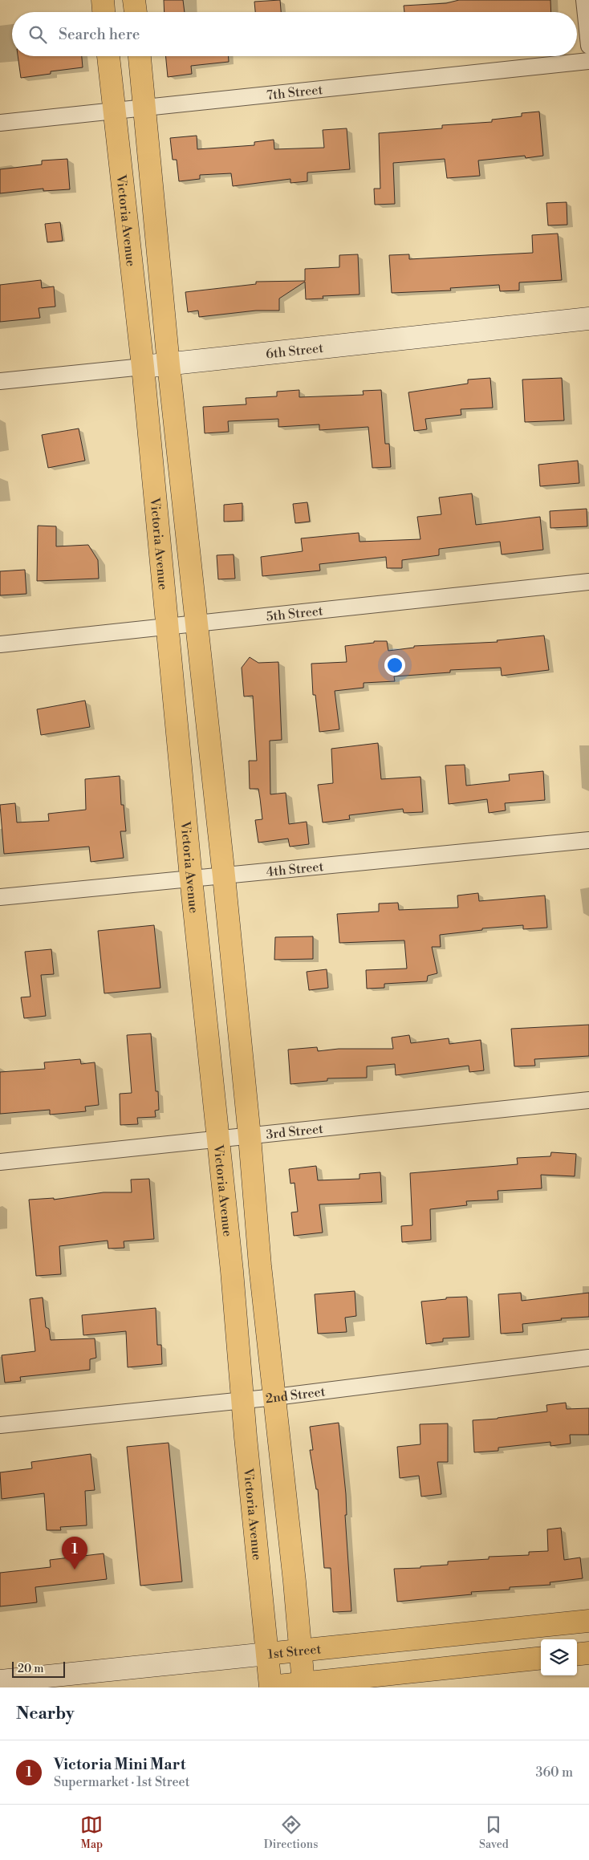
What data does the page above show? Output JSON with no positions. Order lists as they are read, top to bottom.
{
  "streets": {
    "main road": ["Victoria Avenue", "1st Street"],
    "street": [
      "7th Street",
      "6th Street",
      "5th Street",
      "4th Street",
      "3rd Street",
      "2nd Street"
    ]
  },
  "crossings": [
    ["7th Street", "Victoria Avenue"],
    ["Victoria Avenue", "6th Street"],
    ["Victoria Avenue", "5th Street"],
    ["Victoria Avenue", "4th Street"],
    ["Victoria Avenue", "3rd Street"],
    ["Victoria Avenue", "2nd Street"],
    ["Victoria Avenue", "1st Street"]
  ],
  "scale_bar": "20 m",
  "page": {
    "search": "Search here",
    "pins": "1",
    "scale": "20 m",
    "heading": "Nearby",
    "list": [
      {
        "mark": "1",
        "name": "Victoria Mini Mart",
        "note": "Supermarket · 1st Street",
        "value": "360 m"
      }
    ],
    "nav": ["Map", "Directions", "Saved"]
  }
}
